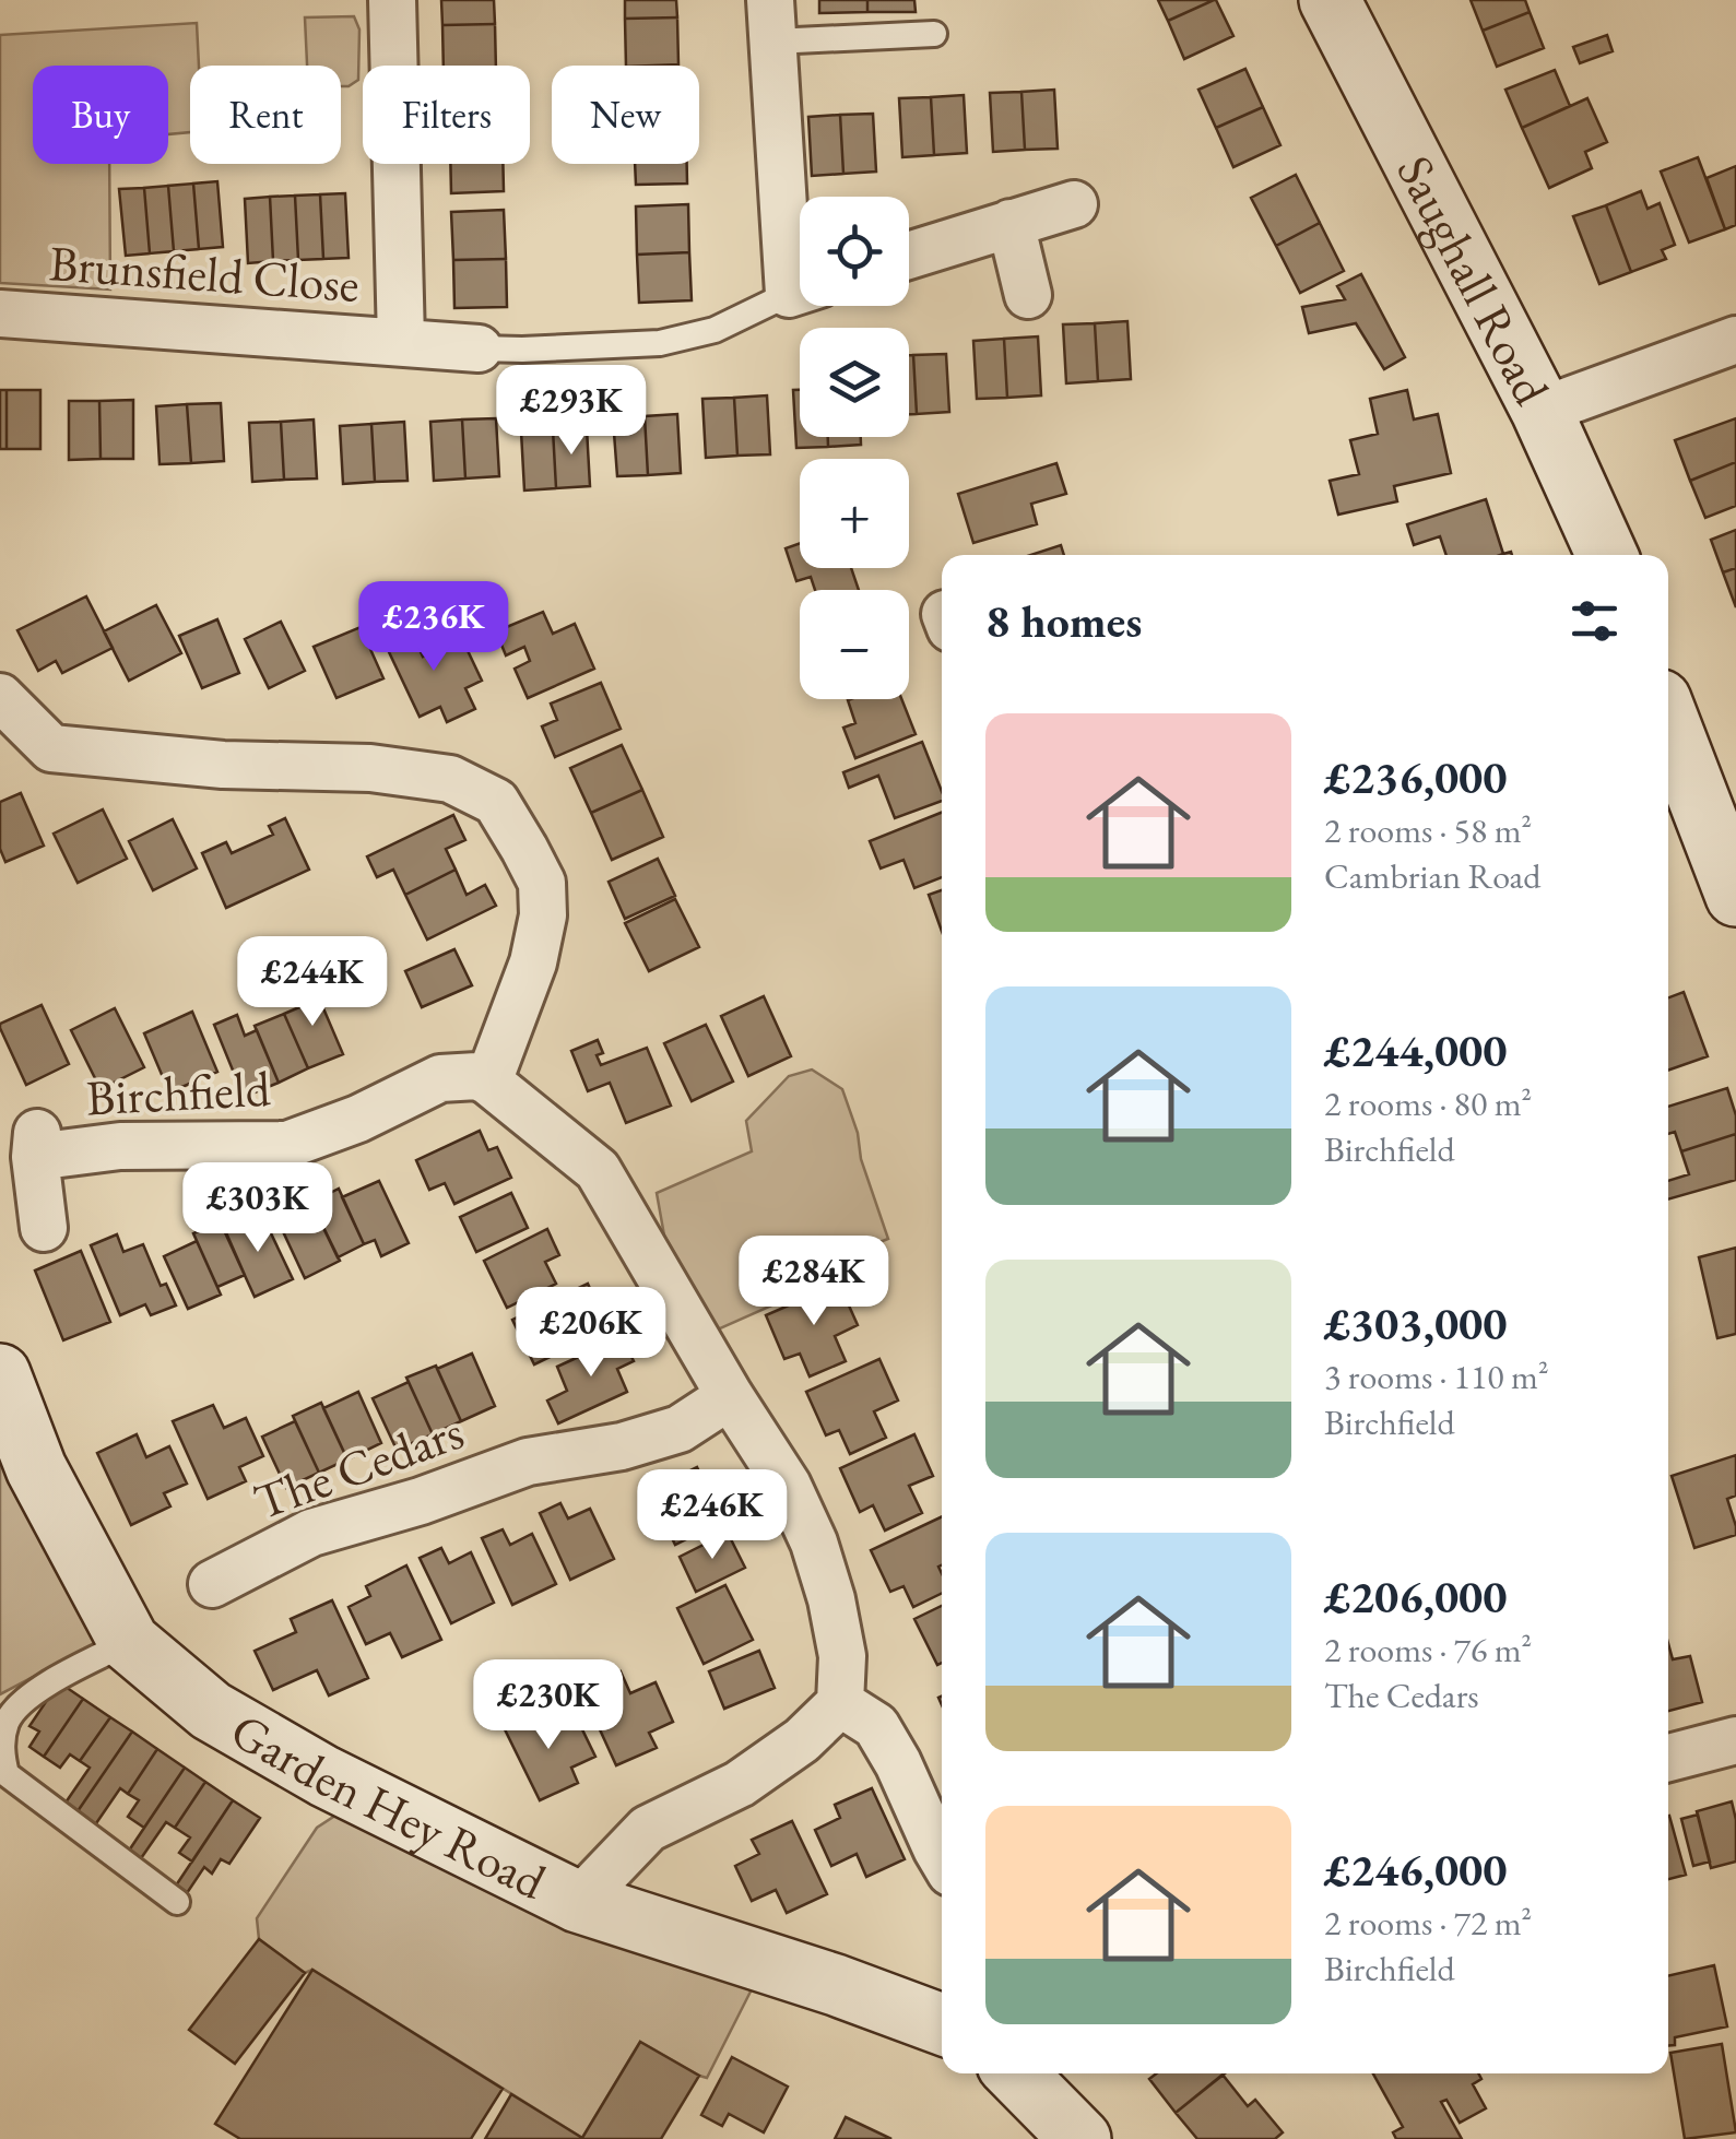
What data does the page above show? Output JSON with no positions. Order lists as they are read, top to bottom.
{
  "streets": {
    "street": [
      "Brunsfield Close",
      "Saughall Road",
      "Birchfield",
      "The Cedars",
      "Garden Hey Road"
    ]
  },
  "page": {
    "chip": [
      "Buy",
      "Rent",
      "Filters",
      "New"
    ],
    "map_buttons": ["+", "−"],
    "price": [
      "£293K",
      "£236K",
      "£244K",
      "£303K",
      "£284K",
      "£206K",
      "£246K",
      "£230K"
    ],
    "heading": "8 homes",
    "list": [
      {
        "name": "£236,000",
        "note": "2 rooms · 58 m² · Cambrian Road"
      },
      {
        "name": "£244,000",
        "note": "2 rooms · 80 m² · Birchfield"
      },
      {
        "name": "£303,000",
        "note": "3 rooms · 110 m² · Birchfield"
      },
      {
        "name": "£206,000",
        "note": "2 rooms · 76 m² · The Cedars"
      },
      {
        "name": "£246,000",
        "note": "2 rooms · 72 m² · Birchfield"
      }
    ]
  }
}
